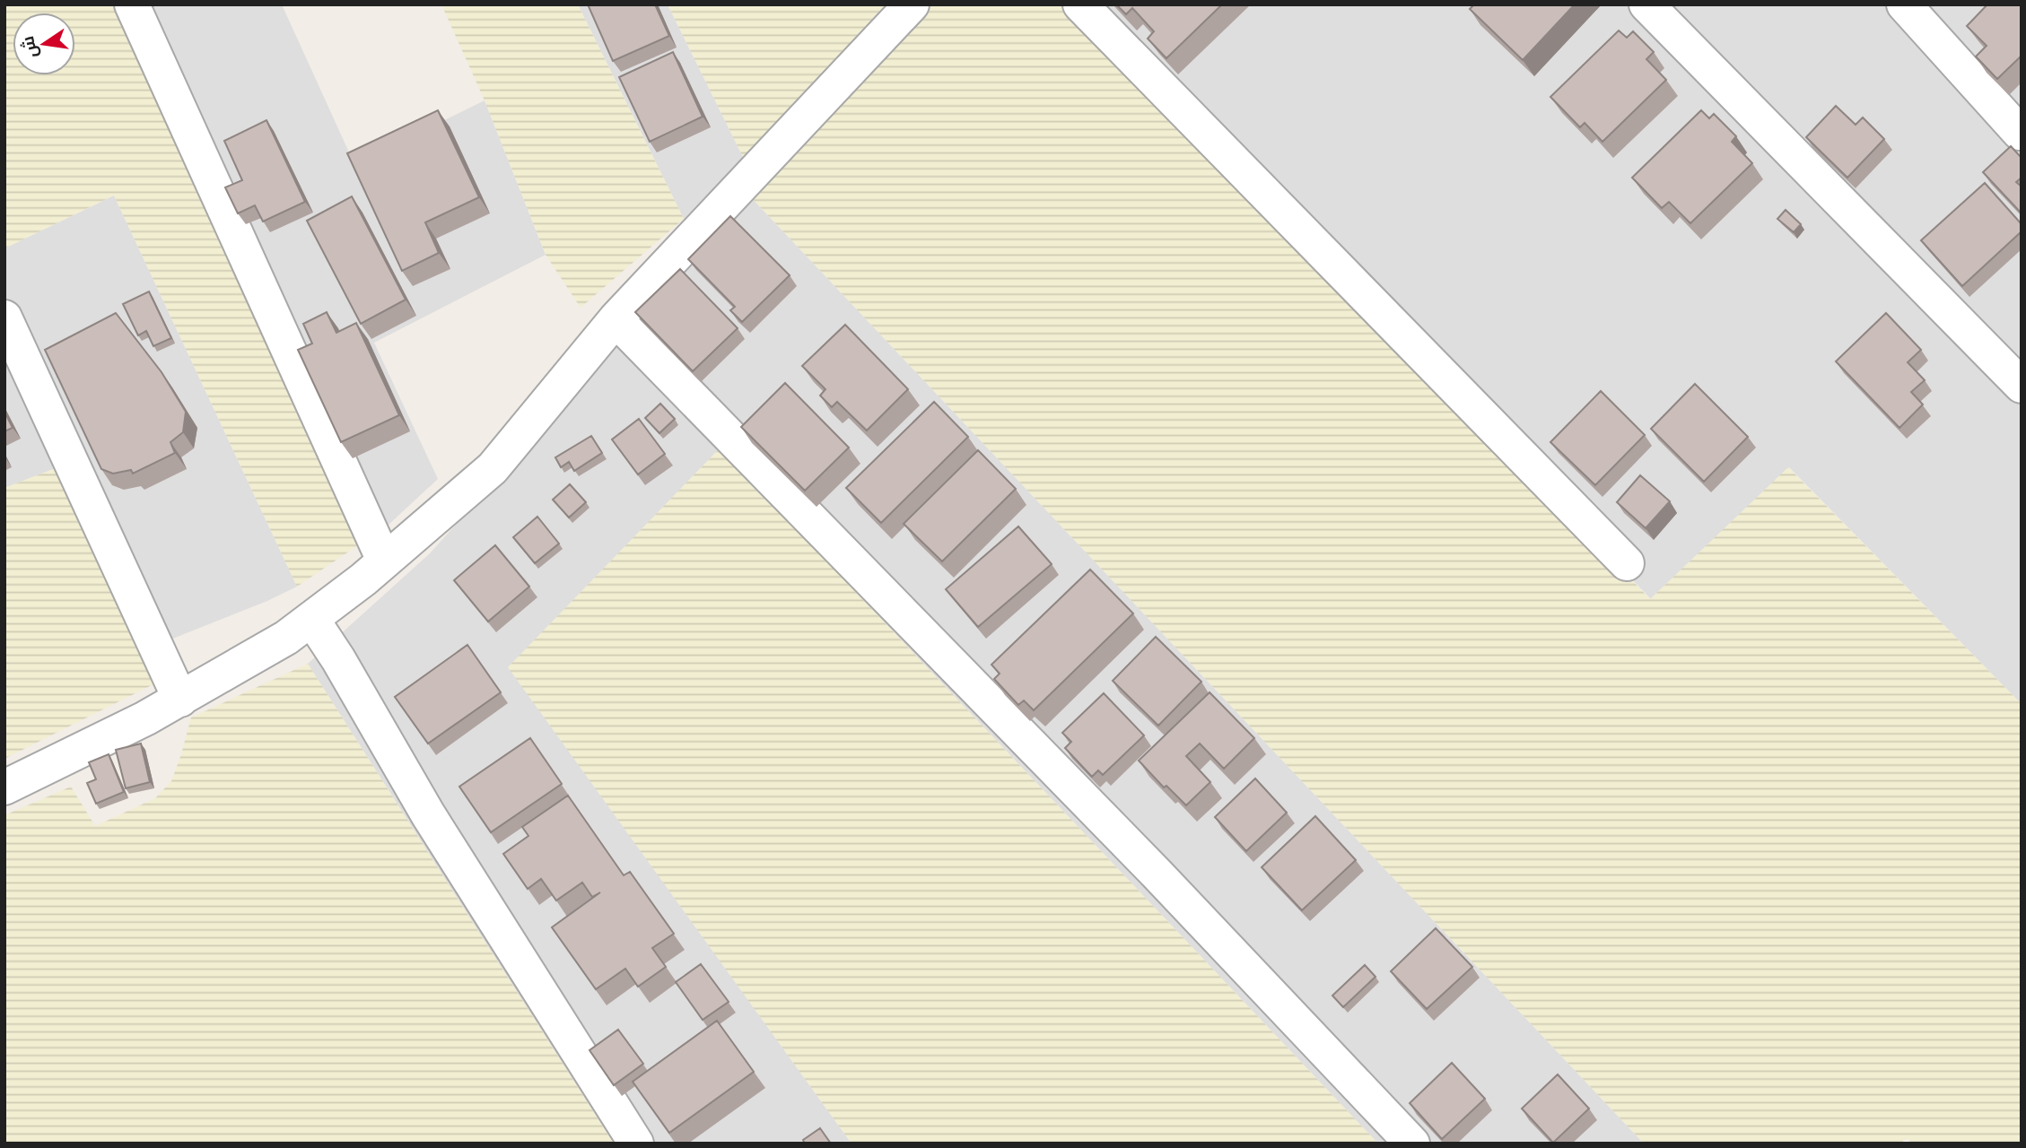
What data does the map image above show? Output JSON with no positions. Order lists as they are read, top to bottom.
{
  "north": "left"
}
